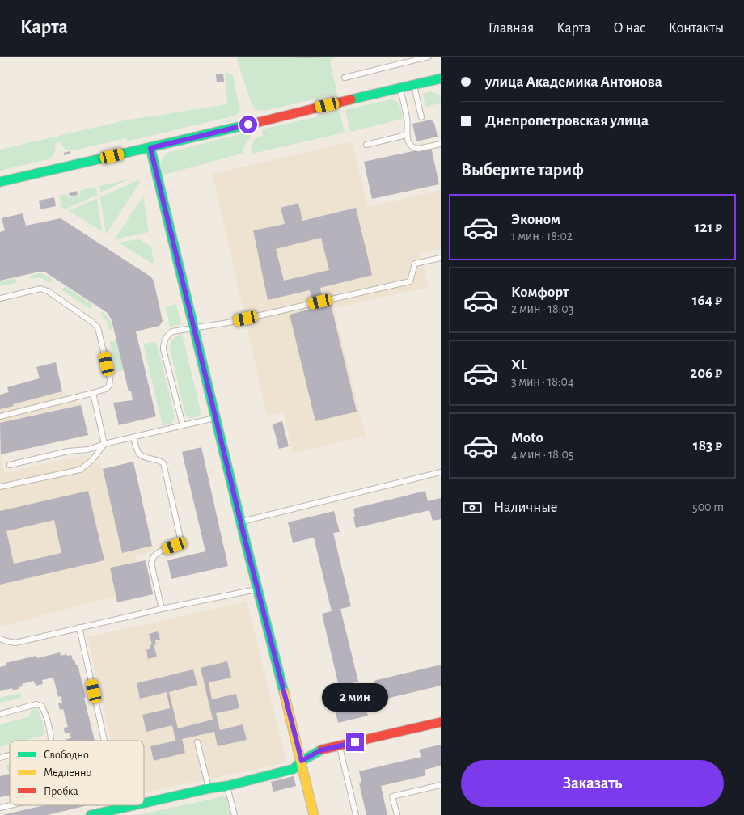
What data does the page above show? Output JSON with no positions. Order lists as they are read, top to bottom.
{
  "legend": ["Свободно", "Медленно", "Пробка"],
  "page": {
    "header": "Карта",
    "nav": [
      "Главная",
      "Карта",
      "О нас",
      "Контакты"
    ],
    "banner": ["улица Академика Антонова", "Днепропетровская улица"],
    "heading": "Выберите тариф",
    "list": [
      {
        "name": "Эконом",
        "note": "1 мин · 18:02",
        "value": "121 ₽"
      },
      {
        "name": "Комфорт",
        "note": "2 мин · 18:03",
        "value": "164 ₽"
      },
      {
        "name": "XL",
        "note": "3 мин · 18:04",
        "value": "206 ₽"
      },
      {
        "name": "Moto",
        "note": "4 мин · 18:05",
        "value": "183 ₽"
      }
    ],
    "pay": ["Наличные", "500 m"],
    "bubble": "2 мин",
    "buttons": "Заказать"
  }
}
